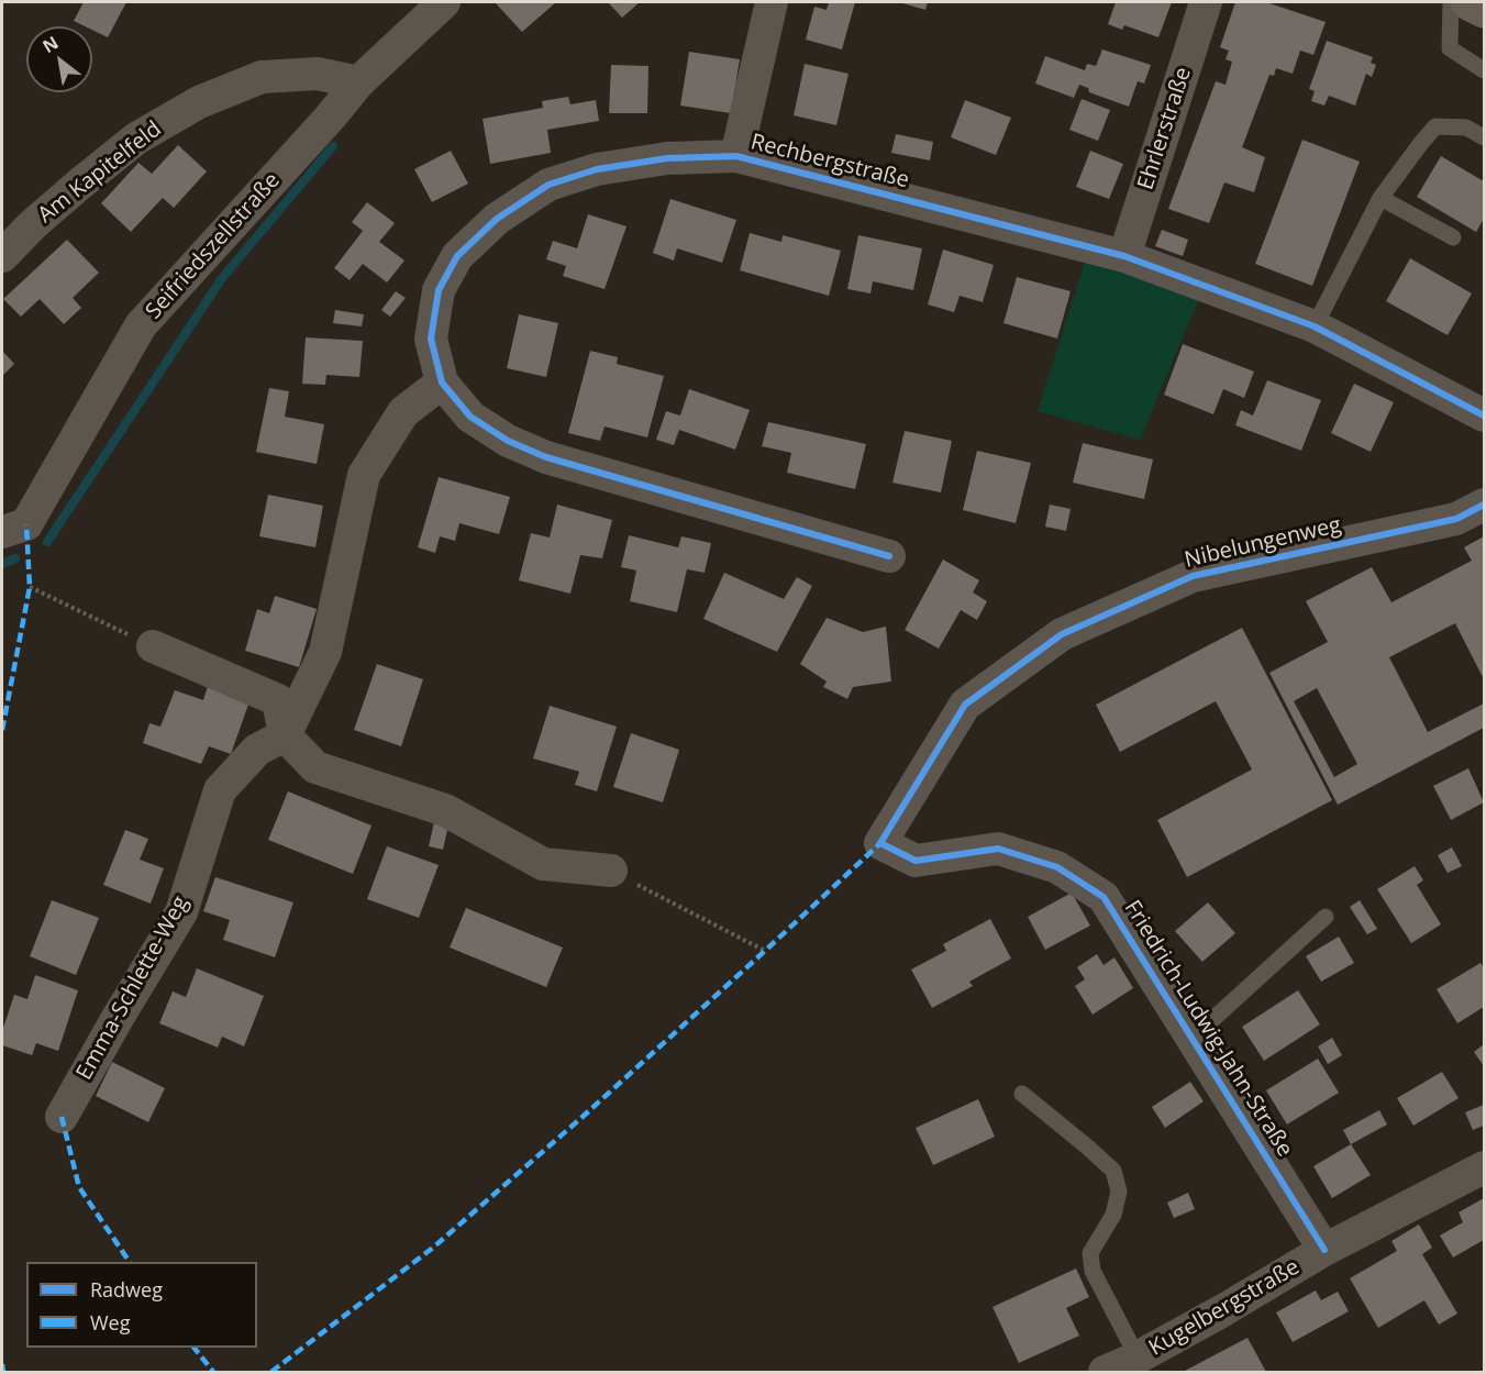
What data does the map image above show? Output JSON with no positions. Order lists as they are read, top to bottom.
{
  "streets": {
    "street": [
      "Ehrlerstraße",
      "Rechbergstraße",
      "Am Kapitelfeld",
      "Seifriedszellstraße",
      "Nibelungenweg",
      "Emma-Schlette-Weg",
      "Friedrich-Ludwig-Jahn-Straße",
      "Kugelbergstraße"
    ]
  },
  "crossings": [
    ["Ehrlerstraße", "Rechbergstraße"],
    ["Am Kapitelfeld", "Seifriedszellstraße"],
    ["Nibelungenweg", "Friedrich-Ludwig-Jahn-Straße"],
    ["Friedrich-Ludwig-Jahn-Straße", "Kugelbergstraße"]
  ],
  "legend": ["Radweg", "Weg"],
  "north": "top left"
}
